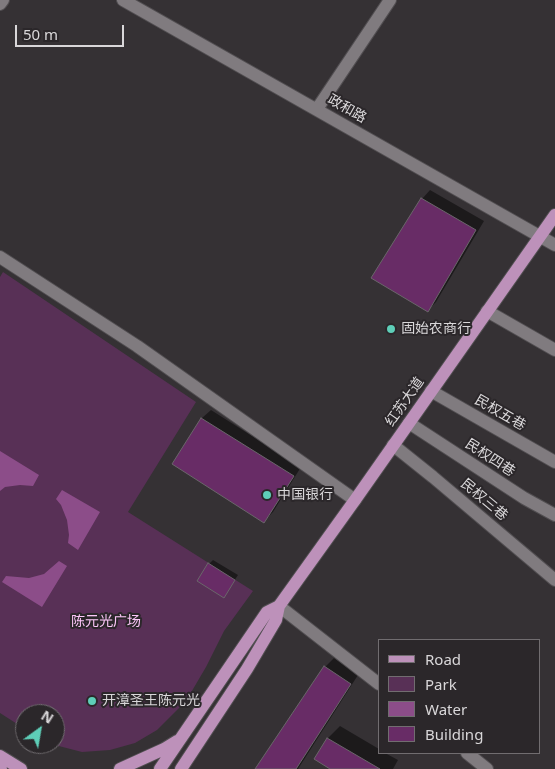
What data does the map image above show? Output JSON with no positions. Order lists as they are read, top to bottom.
{
  "streets": {
    "main road": ["红苏大道"],
    "street": [
      "政和路",
      "民权五巷",
      "民权四巷",
      "民权三巷"
    ]
  },
  "crossings": [
    ["政和路", "红苏大道"],
    ["红苏大道", "民权五巷"],
    ["红苏大道", "民权四巷"],
    ["红苏大道", "民权三巷"]
  ],
  "parks": ["陈元光广场"],
  "places": ["固始农商行", "中国银行", "开漳圣王陈元光"],
  "legend": [
    "Road",
    "Park",
    "Water",
    "Building"
  ],
  "scale_bar": "50 m",
  "north": "top right"
}
